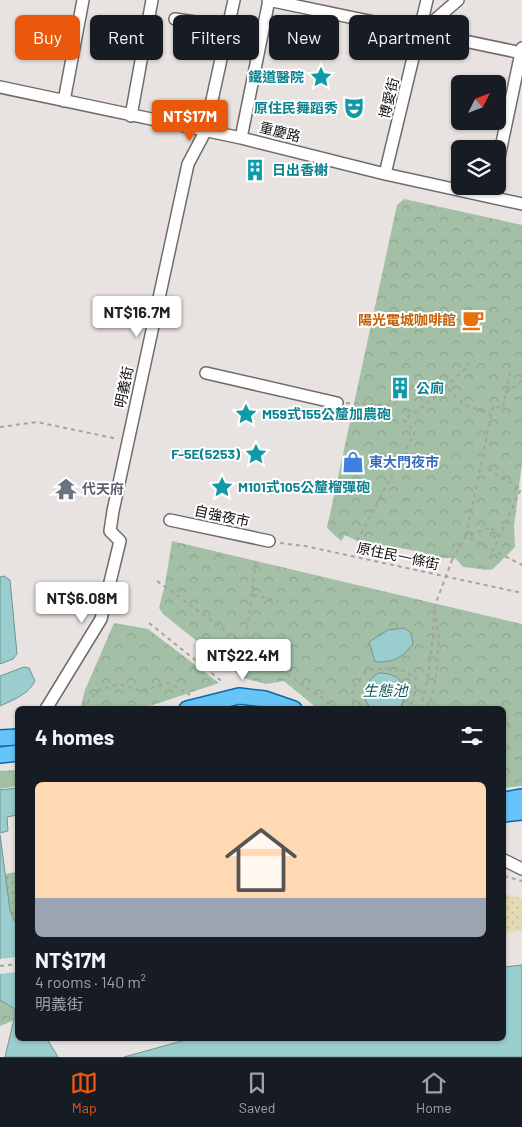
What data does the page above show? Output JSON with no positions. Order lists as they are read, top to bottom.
{
  "streets": {
    "street": [
      "博愛街",
      "重慶路",
      "明義街",
      "自強夜市"
    ],
    "path": ["原住民一條街"]
  },
  "crossings": [
    ["博愛街", "重慶路"],
    ["重慶路", "明義街"],
    ["自強夜市", "原住民一條街"]
  ],
  "water": ["生態池"],
  "places": {
    "place": [
      "鐵道醫院",
      "M59式155公釐加農砲",
      "F-5E(5253)",
      "M101式105公釐榴彈砲"
    ],
    "theatre": ["原住民舞蹈秀"],
    "building": ["日出香榭", "公廁"],
    "cafe": ["陽光電城咖啡館"],
    "shop": ["東大門夜市"],
    "temple": ["代天府"]
  },
  "north": "top right",
  "page": {
    "chip": [
      "Buy",
      "Rent",
      "Filters",
      "New",
      "Apartment"
    ],
    "price": [
      "NT$17M",
      "NT$16.7M",
      "NT$6.08M",
      "NT$22.4M"
    ],
    "heading": "4 homes",
    "list": [
      {
        "name": "NT$17M",
        "note": "4 rooms · 140 m² · 明義街"
      }
    ],
    "tabs": ["Map", "Saved", "Home"]
  }
}
